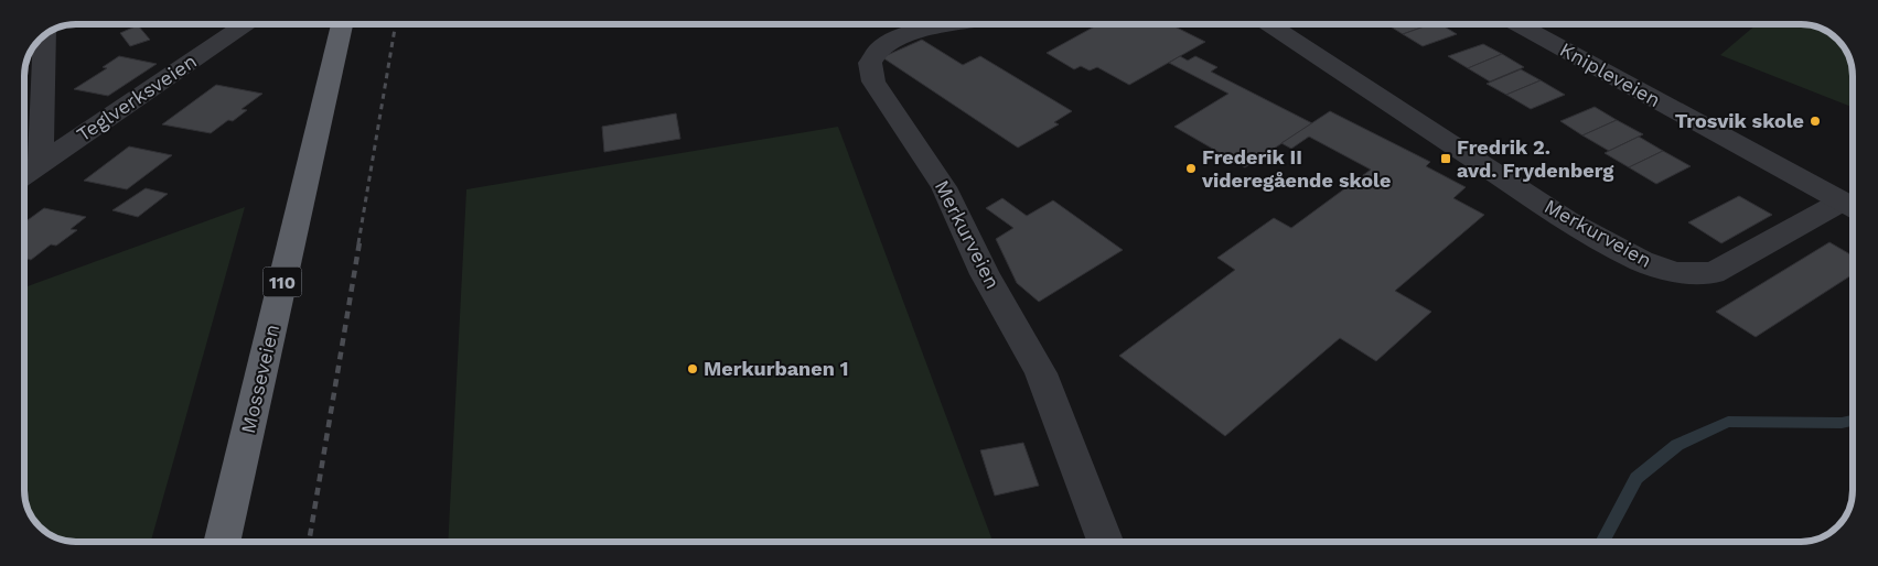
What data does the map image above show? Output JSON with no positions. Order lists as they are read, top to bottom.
{
  "streets": {
    "highway": ["110", "Mosseveien"],
    "street": ["Knipleveien", "Teglverksveien", "Merkurveien"]
  },
  "crossings": [
    ["Knipleveien", "Merkurveien"]
  ],
  "places": {
    "other": ["Trosvik skole", "Frederik II videregående skole", "Merkurbanen 1"],
    "transit": ["Fredrik 2. avd. Frydenberg"]
  }
}
